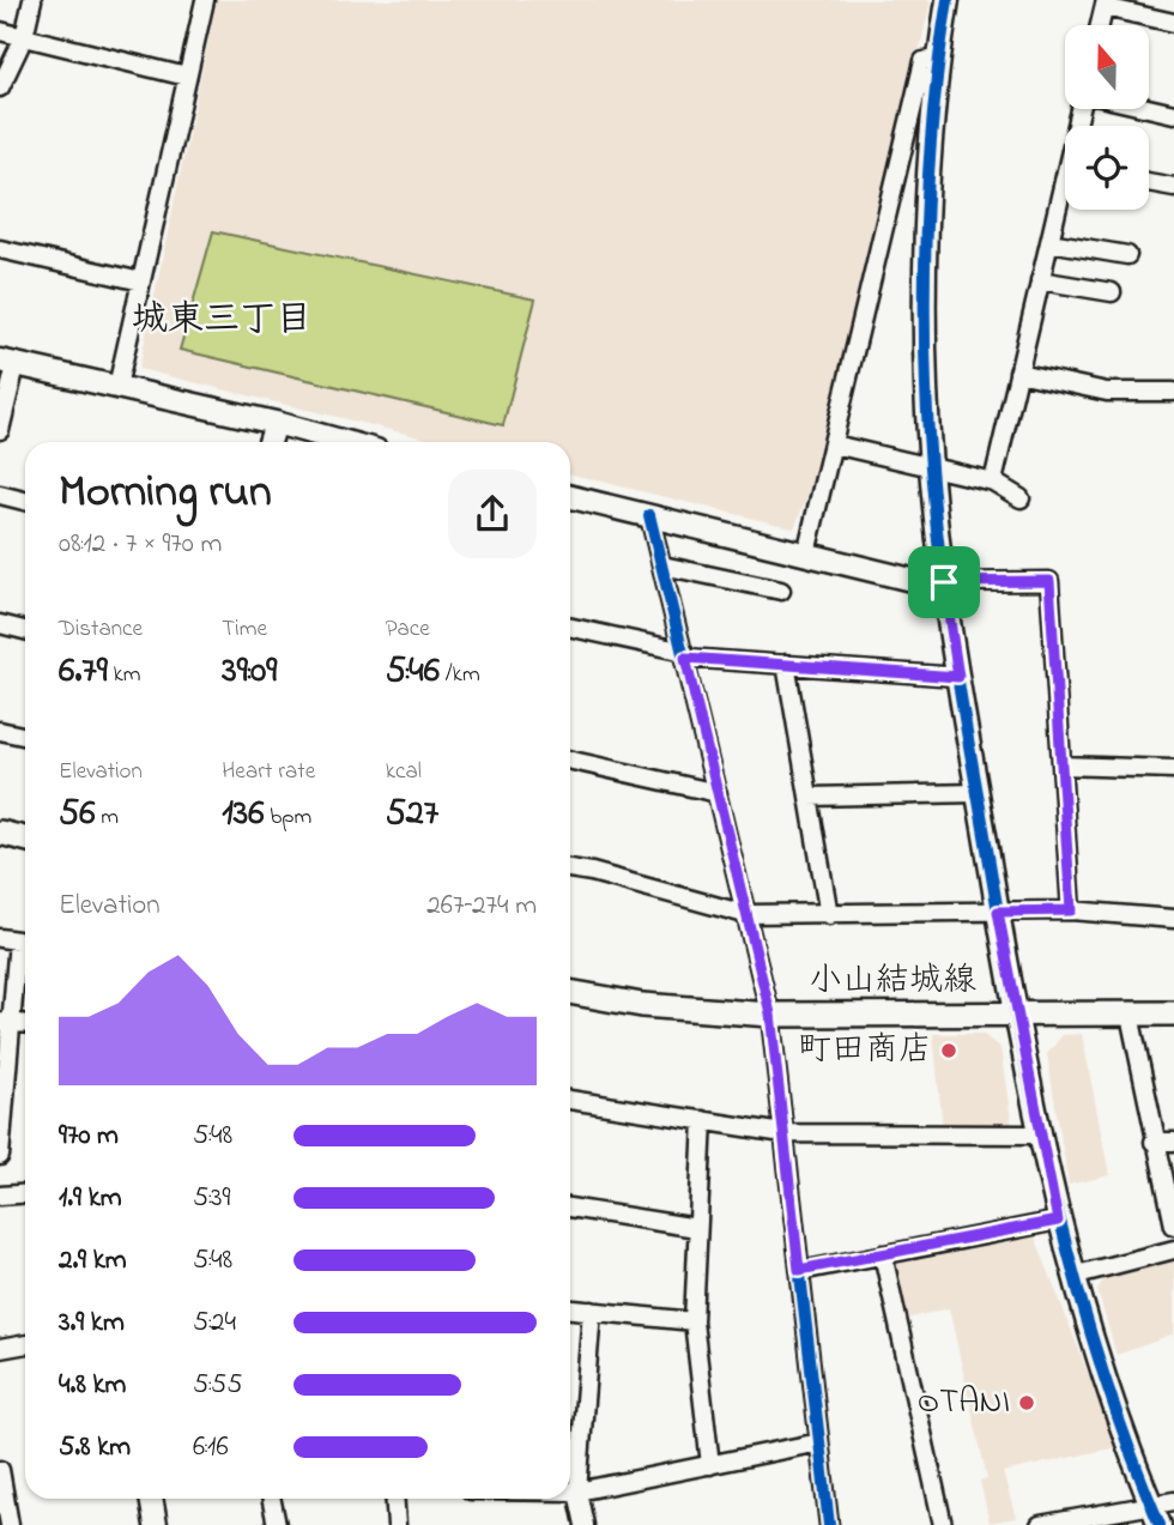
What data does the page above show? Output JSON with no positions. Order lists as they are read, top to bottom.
{
  "streets": {
    "main road": ["小山結城線"]
  },
  "districts": ["城東三丁目"],
  "places": ["町田商店", "OTANI"],
  "north": "top",
  "page": {
    "heading": ["Morning run", "08:12 · 7 × 970 m"],
    "stats": [
      ["Distance", "6.79 km"],
      ["Time", "39:09"],
      ["Pace", "5:46 /km"],
      ["Elevation", "56 m"],
      ["Heart rate", "136 bpm"],
      ["kcal", "527"]
    ],
    "chart": ["Elevation", "267–274 m"],
    "list": [
      {
        "name": "970 m",
        "note": "5:48"
      },
      {
        "name": "1.9 km",
        "note": "5:39"
      },
      {
        "name": "2.9 km",
        "note": "5:48"
      },
      {
        "name": "3.9 km",
        "note": "5:24"
      },
      {
        "name": "4.8 km",
        "note": "5:55"
      },
      {
        "name": "5.8 km",
        "note": "6:16"
      }
    ]
  }
}
